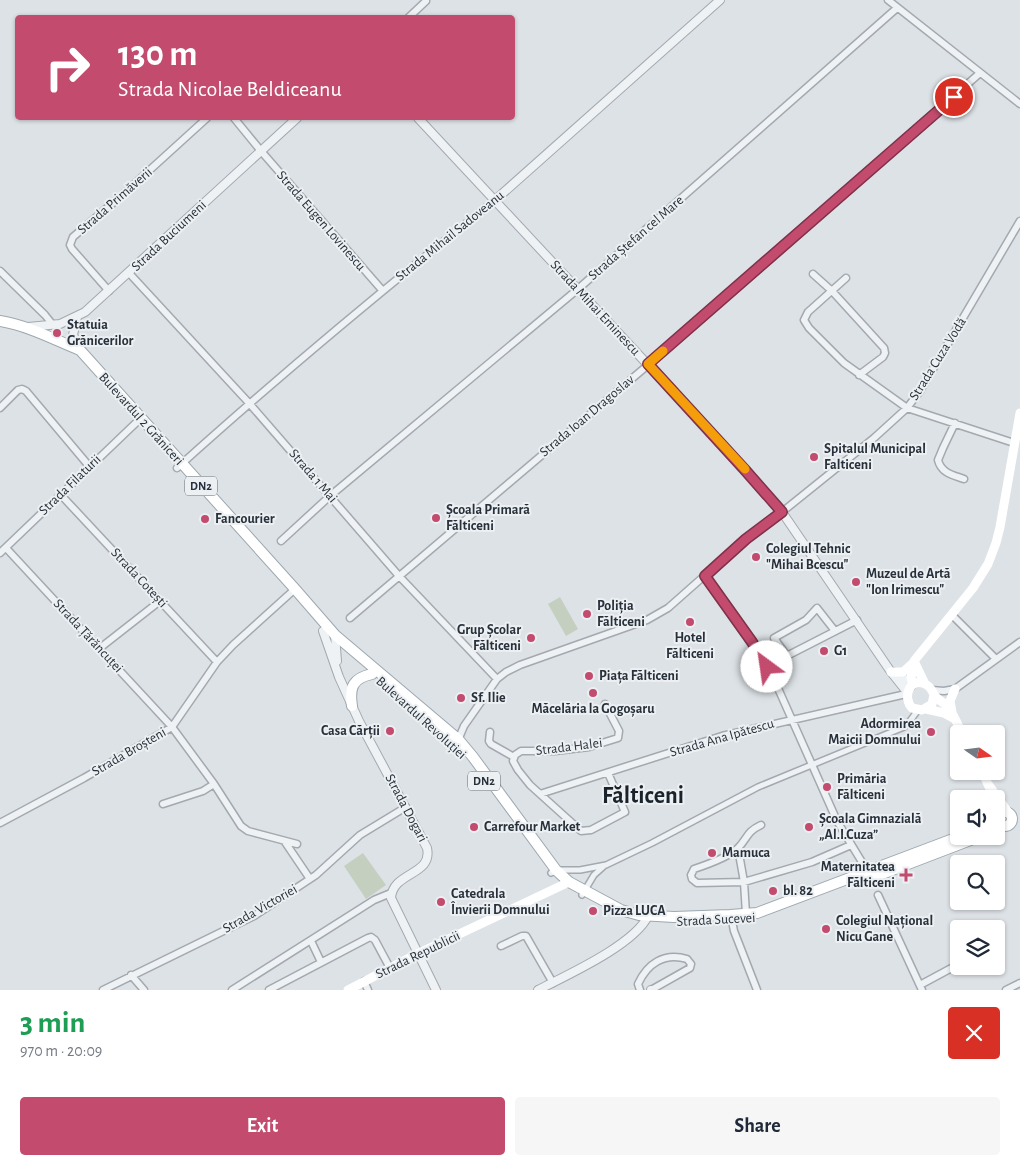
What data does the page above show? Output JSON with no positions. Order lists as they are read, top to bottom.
{
  "streets": {
    "main road": [
      "Bulevardul 2 Grăniceri",
      "DN2",
      "Bulevardul Revoluției",
      "Strada Sucevei",
      "Strada Republicii"
    ],
    "street": [
      "Strada Primăverii",
      "Strada Eugen Lovinescu",
      "Strada Buciumeni",
      "Strada Mihail Sadoveanu",
      "Strada Ștefan cel Mare",
      "Strada Mihai Eminescu",
      "Strada Cuza Vodă",
      "Strada Ioan Dragoslav",
      "Strada 1 Mai",
      "Strada Filaturii",
      "Strada Cotești",
      "Strada Țărăncuței",
      "Strada Ana Ipătescu",
      "Strada Halei",
      "Strada Broșteni",
      "Strada Dogari",
      "Strada Victoriei"
    ]
  },
  "crossings": [
    ["Strada Primăverii", "Strada Buciumeni"],
    ["Strada Eugen Lovinescu", "Strada Buciumeni"],
    ["Strada Eugen Lovinescu", "Strada Mihail Sadoveanu"],
    ["Strada Buciumeni", "Bulevardul 2 Grăniceri"],
    ["Strada Buciumeni", "Strada 1 Mai"],
    ["Strada Mihail Sadoveanu", "Strada Mihai Eminescu"],
    ["Strada Mihail Sadoveanu", "Bulevardul 2 Grăniceri"],
    ["Strada Mihail Sadoveanu", "Strada 1 Mai"],
    ["Strada Ștefan cel Mare", "Strada Mihai Eminescu"],
    ["Strada Ștefan cel Mare", "Strada 1 Mai"],
    ["Strada Mihai Eminescu", "Strada Cuza Vodă"],
    ["Strada Mihai Eminescu", "Strada Ioan Dragoslav"],
    ["Strada Mihai Eminescu", "Strada Ana Ipătescu"],
    ["Strada Cuza Vodă", "Strada 1 Mai"],
    ["Strada Ioan Dragoslav", "Strada 1 Mai"],
    ["Bulevardul 2 Grăniceri", "Strada Filaturii"],
    ["Bulevardul 2 Grăniceri", "Bulevardul Revoluției"],
    ["Bulevardul 2 Grăniceri", "Strada Broșteni"],
    ["Bulevardul 2 Grăniceri", "Strada Dogari"],
    ["Strada Filaturii", "Strada Cotești"],
    ["Strada Filaturii", "Strada Țărăncuței"],
    ["Strada Cotești", "Strada Broșteni"],
    ["Strada Țărăncuței", "Strada Broșteni"],
    ["Bulevardul Revoluției", "Strada Dogari"],
    ["Bulevardul Revoluției", "Strada Sucevei"],
    ["Bulevardul Revoluției", "Strada Republicii"],
    ["Strada Dogari", "Strada Victoriei"]
  ],
  "districts": ["Fălticeni"],
  "places": {
    "other": [
      "Statuia Grănicerilor",
      "Spitalul Municipal Falticeni",
      "Școala Primară Fălticeni",
      "Fancourier",
      "Colegiul Tehnic \"Mihai Bcescu\"",
      "Muzeul de Artă \"Ion Irimescu\"",
      "Poliția Fălticeni",
      "Hotel Fălticeni",
      "Grup Școlar Fălticeni",
      "G1",
      "Piața Fălticeni",
      "Măcelăria la Gogoșaru",
      "Sf. Ilie",
      "Casa Cărții",
      "Adormirea Maicii Domnului",
      "Primăria Fălticeni",
      "Carrefour Market",
      "Școala Gimnazială „Al.I.Cuza”",
      "Mamuca",
      "bl. 82",
      "Catedrala Învierii Domnului",
      "Pizza LUCA",
      "Colegiul Național Nicu Gane"
    ],
    "health": ["Maternitatea Fălticeni"]
  },
  "north": "right",
  "page": {
    "turn": ["130 m", "Strada Nicolae Beldiceanu"],
    "heading": ["3 min", "970 m · 20:09"],
    "buttons": ["Exit", "Share"]
  }
}
